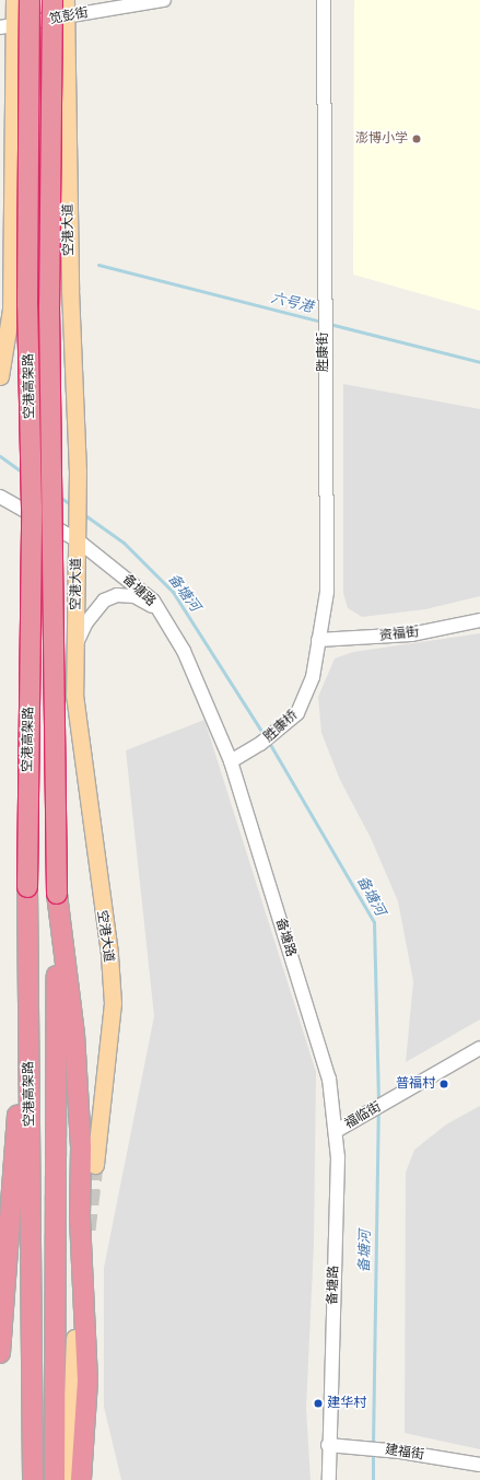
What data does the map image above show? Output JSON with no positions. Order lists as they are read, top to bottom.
{
  "streets": {
    "highway": ["空港高架路"],
    "main road": ["空港大道"],
    "street": [
      "笕彭街",
      "胜康街",
      "备塘路",
      "资福街",
      "胜康桥",
      "福临街",
      "建福街"
    ]
  },
  "crossings": [
    ["笕彭街", "空港大道"],
    ["空港大道", "备塘路"],
    ["胜康街", "资福街"],
    ["胜康街", "胜康桥"],
    ["备塘路", "胜康桥"],
    ["备塘路", "福临街"],
    ["备塘路", "建福街"]
  ],
  "water": ["六号港", "备塘河"],
  "places": ["澎博小学", "普福村", "建华村"]
}
